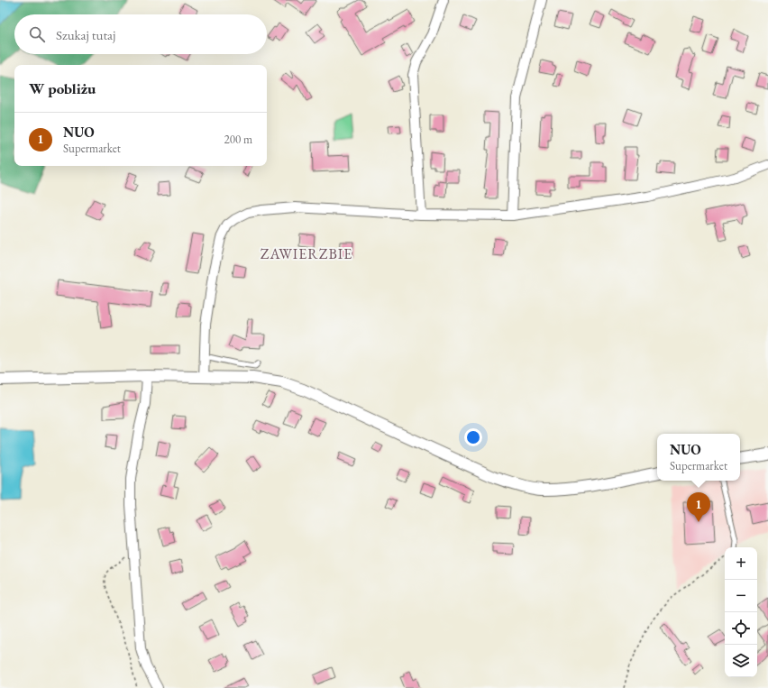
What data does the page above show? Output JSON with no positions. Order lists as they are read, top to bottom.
{
  "districts": ["ZAWIERZBIE"],
  "page": {
    "search": "Szukaj tutaj",
    "heading": "W pobliżu",
    "list": [
      {
        "mark": "1",
        "name": "NUO",
        "note": "Supermarket",
        "value": "200 m"
      }
    ],
    "popup": ["NUO", "Supermarket"],
    "pins": "1",
    "map_buttons": ["+", "−"]
  }
}
